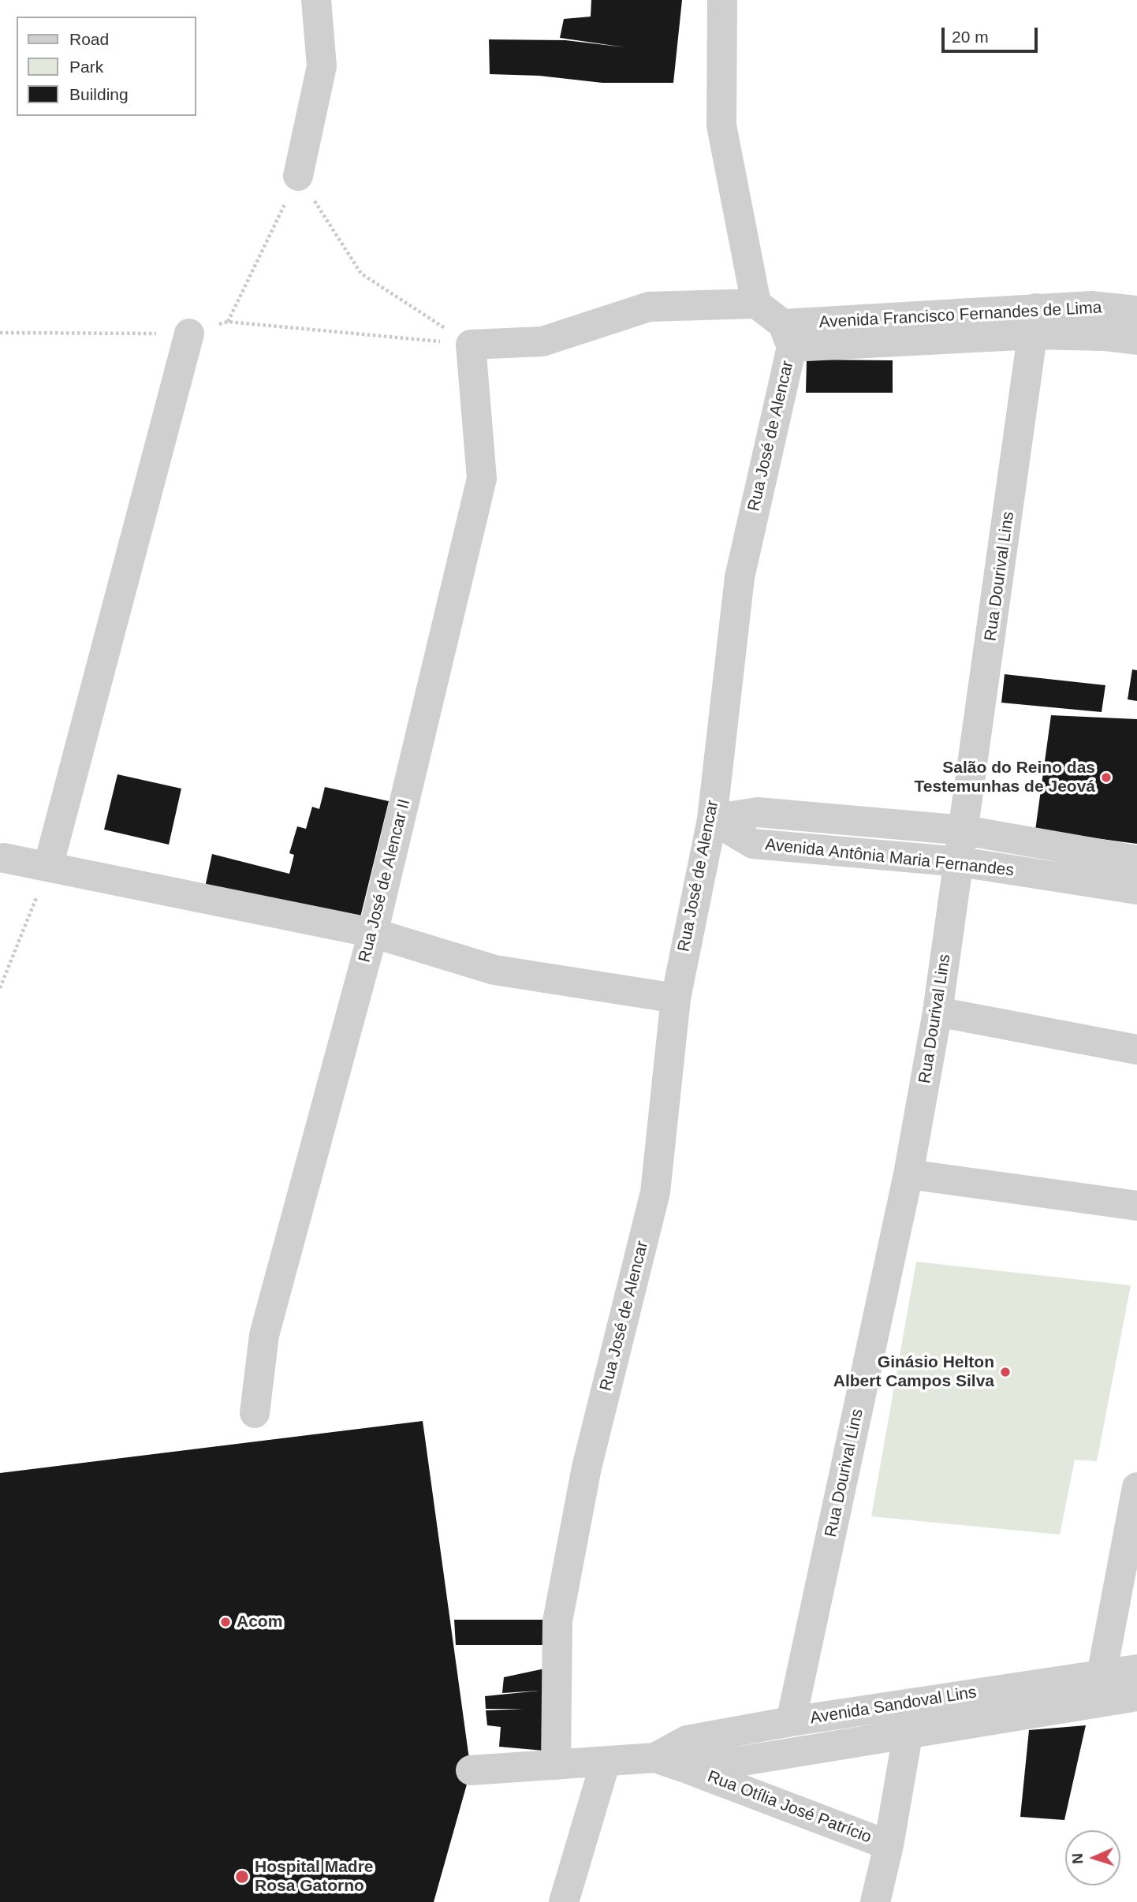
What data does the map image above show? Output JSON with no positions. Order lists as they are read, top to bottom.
{
  "streets": {
    "street": [
      "Avenida Francisco Fernandes de Lima",
      "Rua José de Alencar",
      "Rua Dourival Lins",
      "Avenida Antônia Maria Fernandes",
      "Rua José de Alencar II",
      "Avenida Sandoval Lins",
      "Rua Otília José Patrício"
    ]
  },
  "crossings": [
    ["Avenida Francisco Fernandes de Lima", "Rua José de Alencar"],
    ["Avenida Francisco Fernandes de Lima", "Rua Dourival Lins"],
    ["Rua José de Alencar", "Avenida Antônia Maria Fernandes"],
    ["Rua José de Alencar", "Avenida Sandoval Lins"],
    ["Rua Dourival Lins", "Avenida Antônia Maria Fernandes"],
    ["Rua Dourival Lins", "Avenida Sandoval Lins"],
    ["Avenida Sandoval Lins", "Rua Otília José Patrício"]
  ],
  "places": [
    "Salão do Reino das Testemunhas de Jeová",
    "Ginásio Helton Albert Campos Silva",
    "Acom",
    "Hospital Madre Rosa Gatorno"
  ],
  "legend": ["Road", "Park", "Building"],
  "scale_bar": "20 m",
  "north": "left"
}
